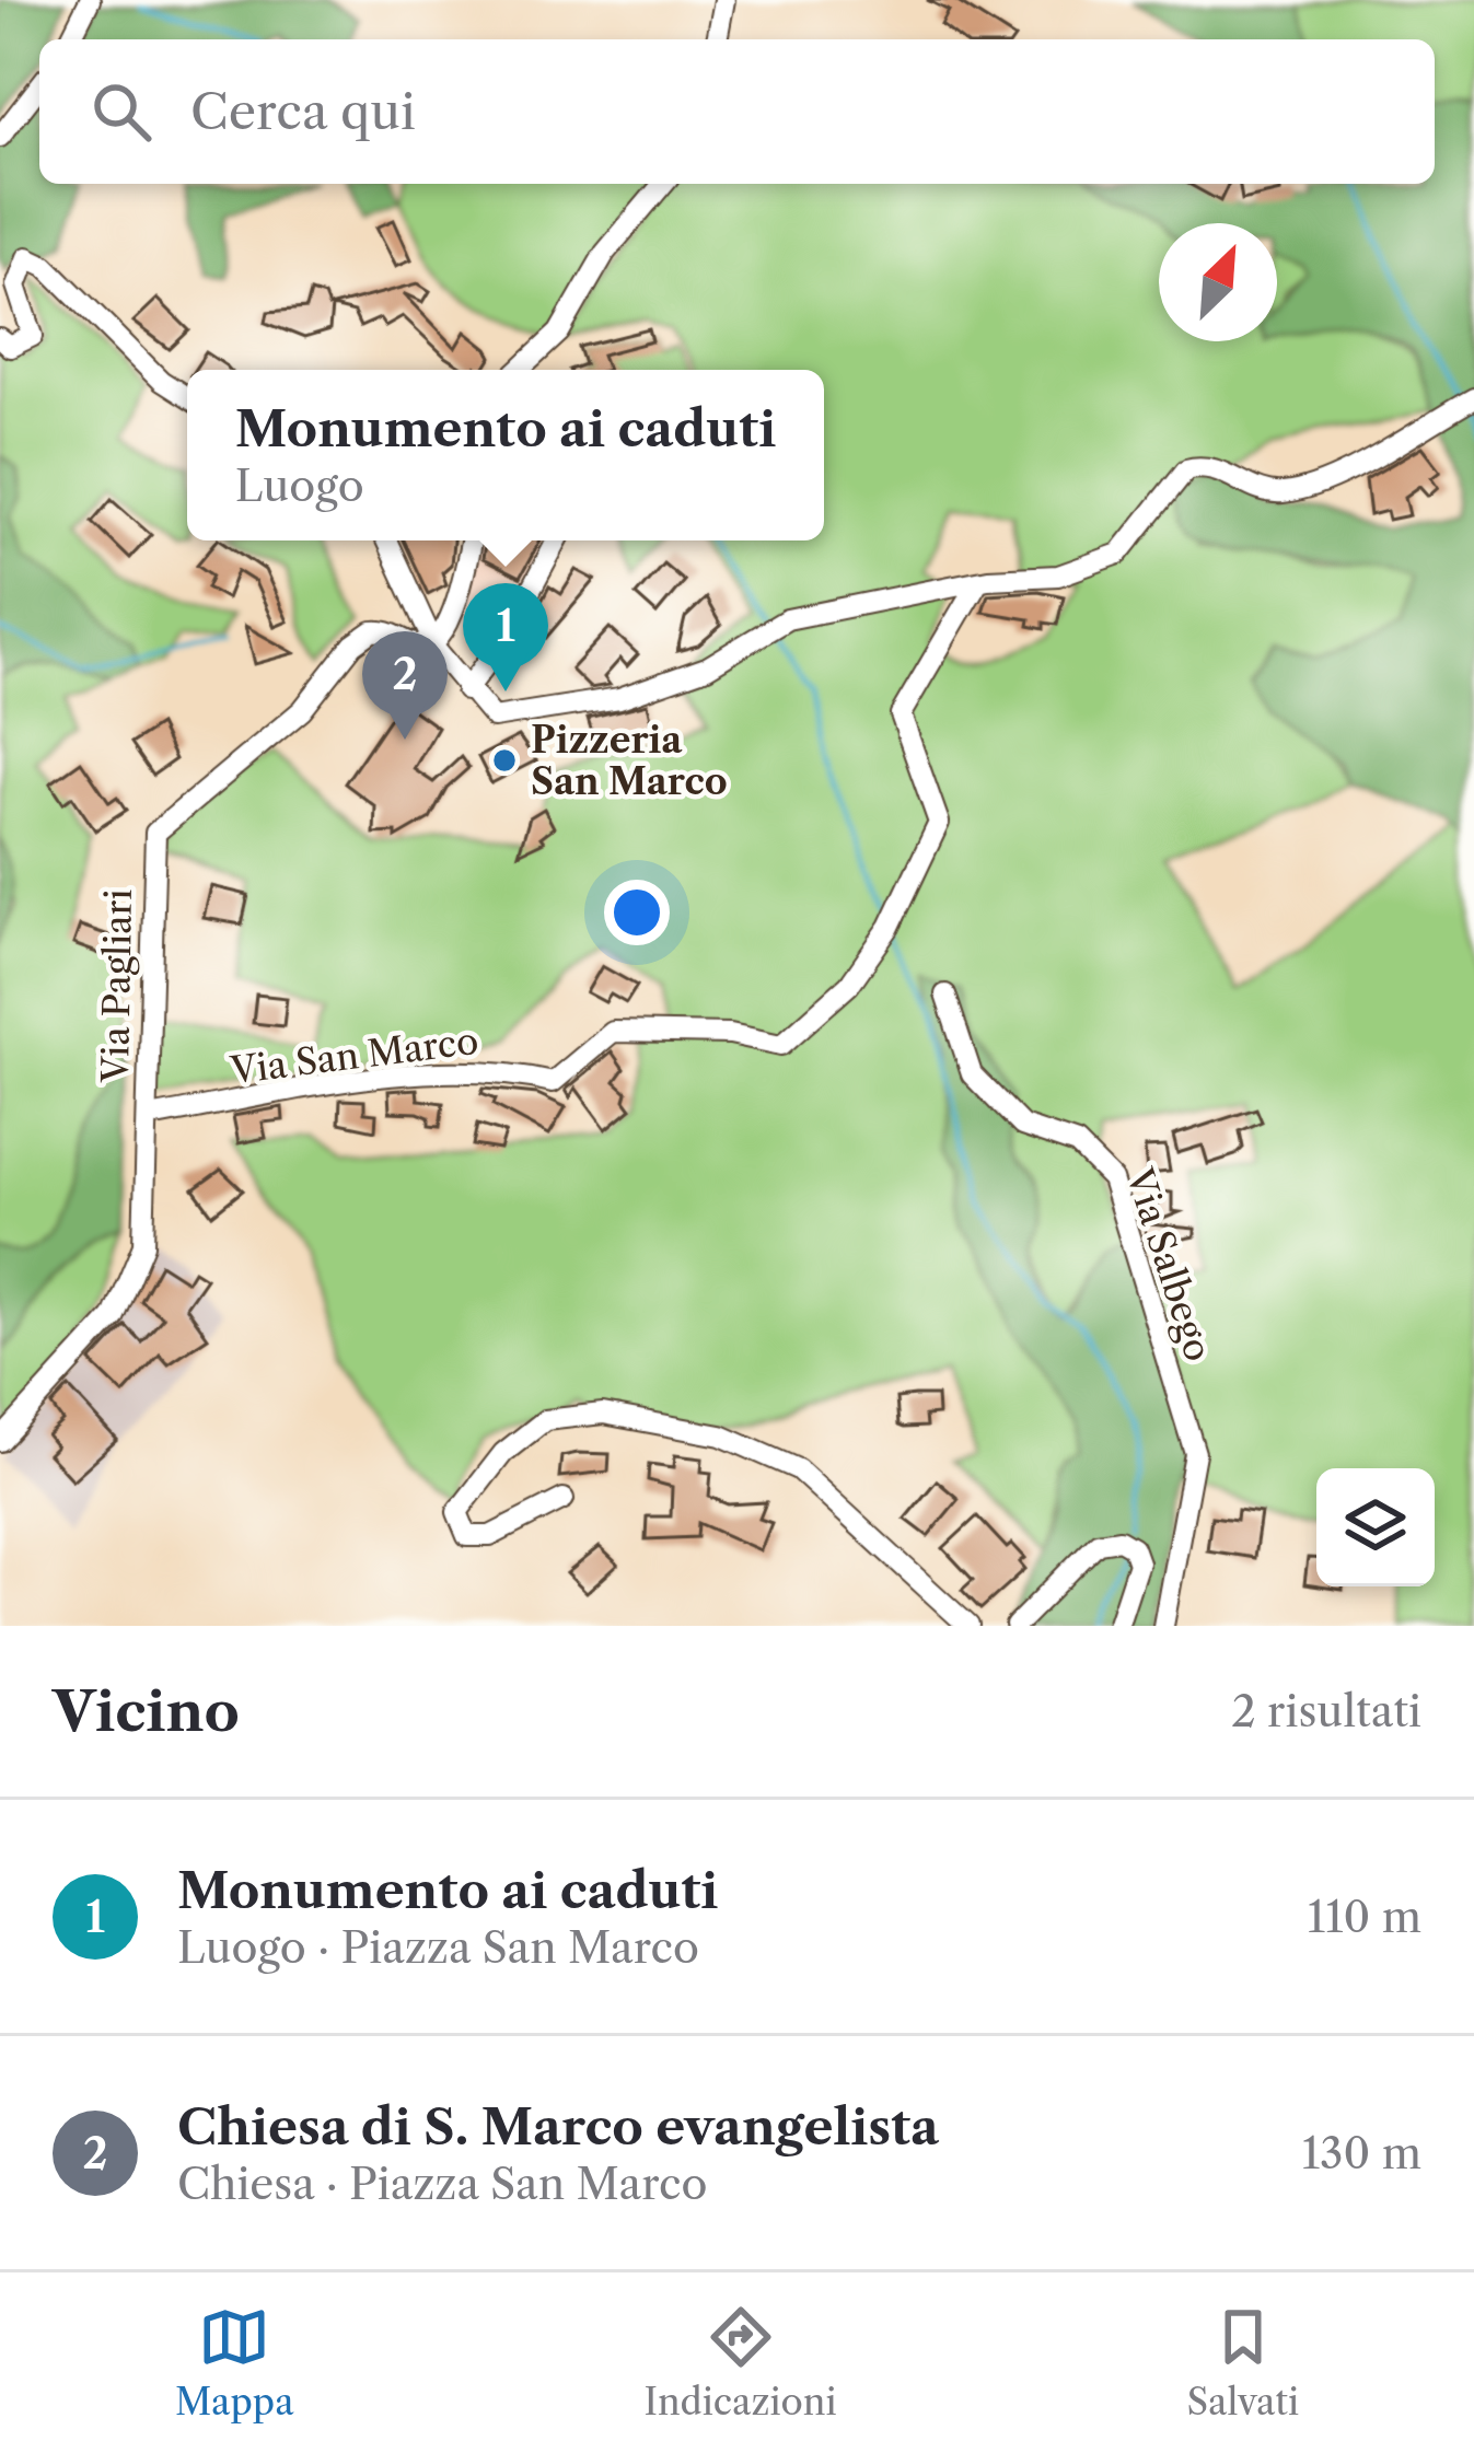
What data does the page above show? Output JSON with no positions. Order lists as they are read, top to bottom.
{
  "streets": {
    "street": ["Via Pagliari", "Via San Marco", "Via Salbego"]
  },
  "crossings": [
    ["Via Pagliari", "Via San Marco"]
  ],
  "places": ["Pizzeria San Marco"],
  "north": "top right",
  "page": {
    "search": "Cerca qui",
    "popup": ["Monumento ai caduti", "Luogo"],
    "pins": ["1", "2"],
    "heading": ["Vicino", "2 risultati"],
    "list": [
      {
        "mark": "1",
        "name": "Monumento ai caduti",
        "note": "Luogo · Piazza San Marco",
        "value": "110 m"
      },
      {
        "mark": "2",
        "name": "Chiesa di S. Marco evangelista",
        "note": "Chiesa · Piazza San Marco",
        "value": "130 m"
      }
    ],
    "nav": ["Mappa", "Indicazioni", "Salvati"]
  }
}
